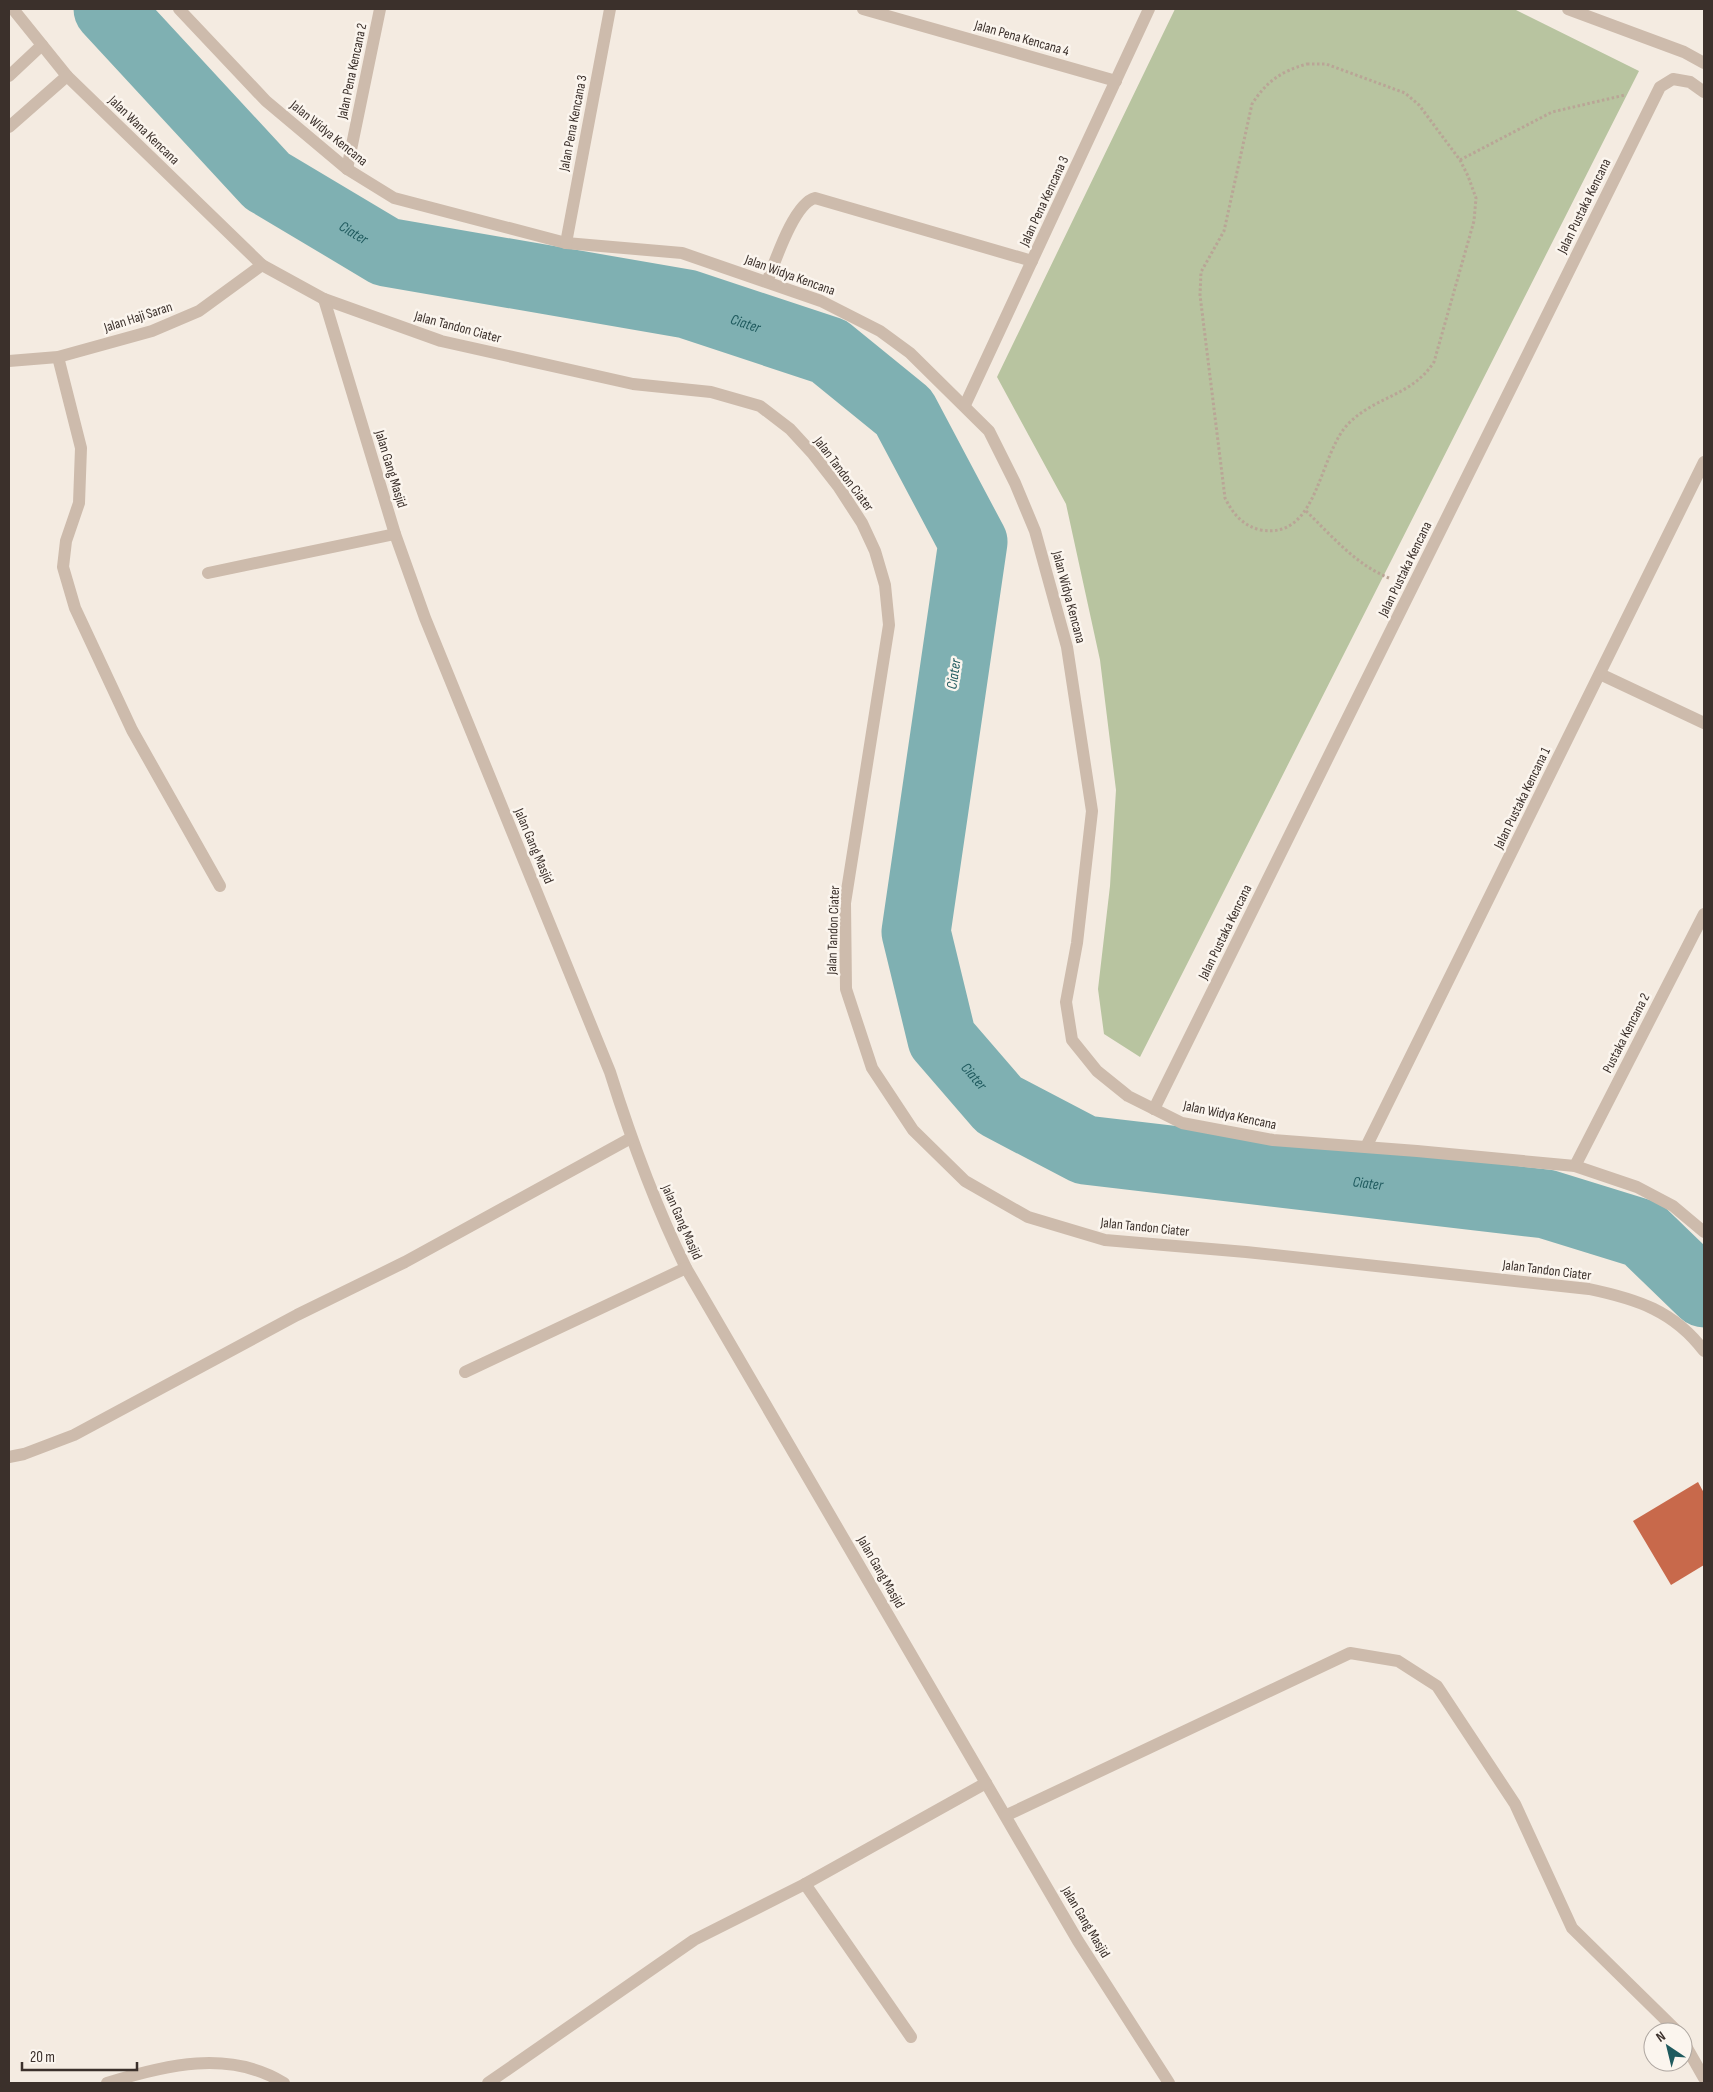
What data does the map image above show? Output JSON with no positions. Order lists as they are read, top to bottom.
{
  "streets": {
    "street": [
      "Jalan Pena Kencana 4",
      "Jalan Pena Kencana 2",
      "Jalan Pena Kencana 3",
      "Jalan Wana Kencana",
      "Jalan Widya Kencana",
      "Jalan Pustaka Kencana",
      "Jalan Haji Saran",
      "Jalan Tandon Ciater",
      "Jalan Gang Masjid",
      "Jalan Pustaka Kencana 1",
      "Pustaka Kencana 2"
    ]
  },
  "crossings": [
    ["Jalan Pena Kencana 4", "Jalan Pena Kencana 3"],
    ["Jalan Pena Kencana 2", "Jalan Widya Kencana"],
    ["Jalan Pena Kencana 3", "Jalan Widya Kencana"],
    ["Jalan Wana Kencana", "Jalan Haji Saran"],
    ["Jalan Wana Kencana", "Jalan Tandon Ciater"],
    ["Jalan Widya Kencana", "Jalan Pustaka Kencana"],
    ["Jalan Widya Kencana", "Jalan Pustaka Kencana 1"],
    ["Jalan Widya Kencana", "Pustaka Kencana 2"],
    ["Jalan Haji Saran", "Jalan Tandon Ciater"],
    ["Jalan Tandon Ciater", "Jalan Gang Masjid"]
  ],
  "water": ["Ciater"],
  "scale_bar": "20 m",
  "north": "top left"
}
